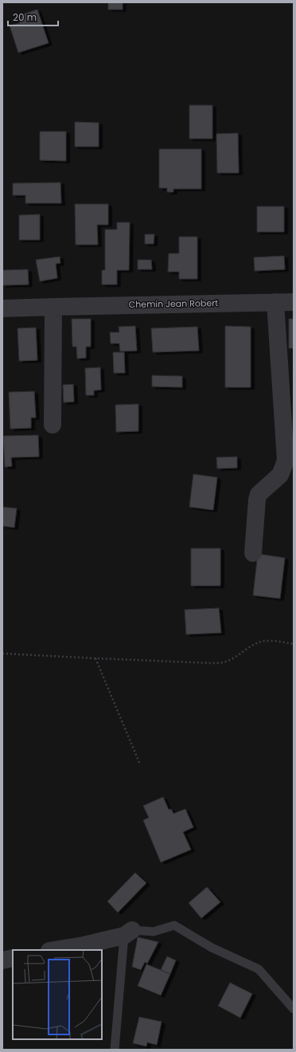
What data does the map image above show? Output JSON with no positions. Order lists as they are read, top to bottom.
{
  "streets": {
    "street": ["Chemin Jean Robert"]
  },
  "scale_bar": "20 m"
}
